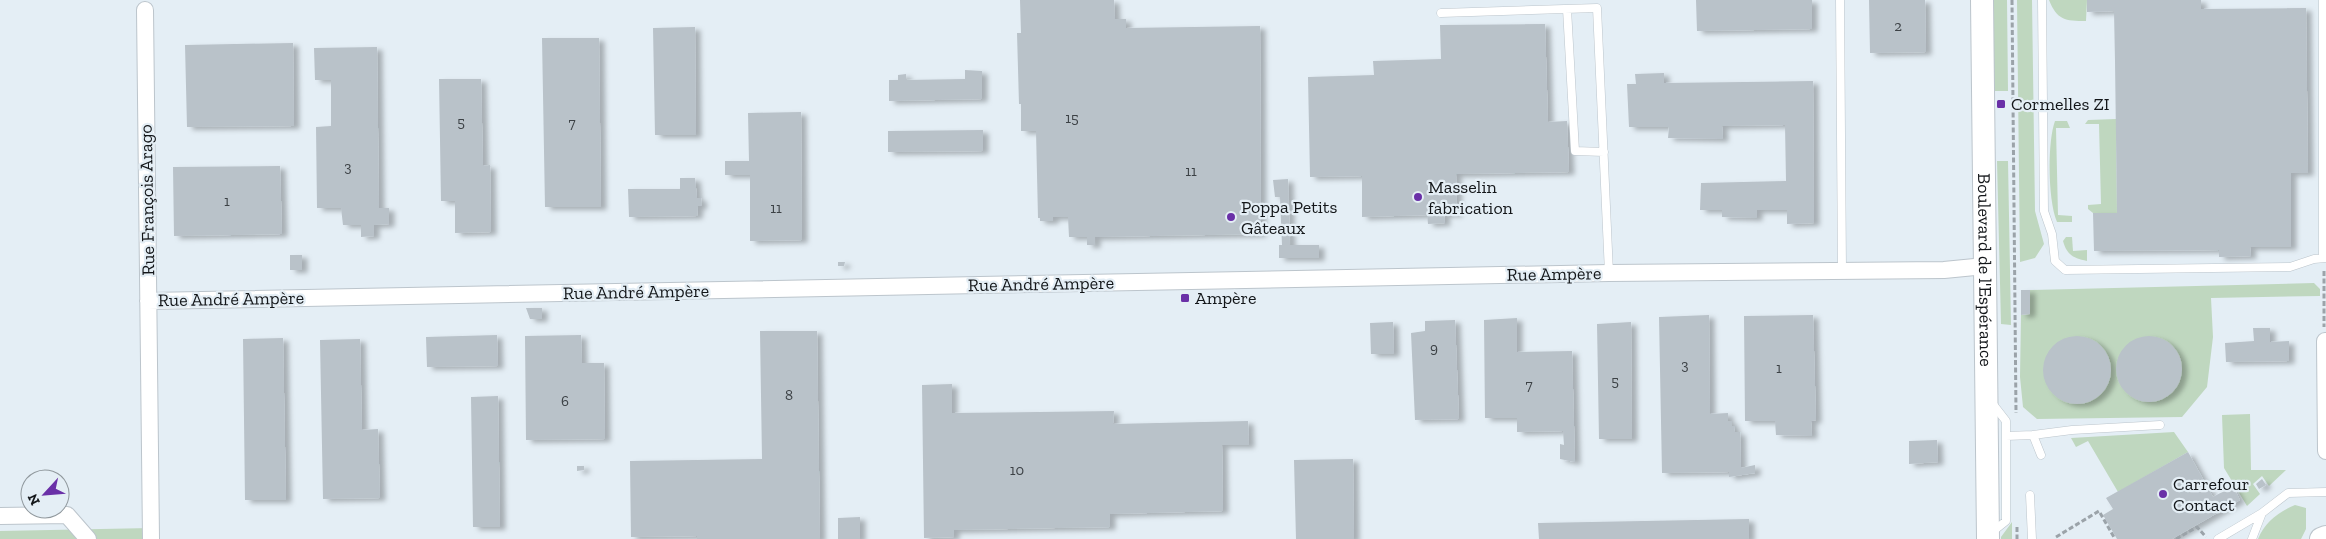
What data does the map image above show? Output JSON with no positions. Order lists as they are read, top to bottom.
{
  "streets": {
    "street": [
      "Rue François Arago",
      "Boulevard de l'Espérance",
      "Rue Ampère",
      "Rue André Ampère"
    ]
  },
  "crossings": [
    ["Rue François Arago", "Rue André Ampère"],
    ["Boulevard de l'Espérance", "Rue Ampère"],
    ["Rue Ampère", "Rue André Ampère"]
  ],
  "places": {
    "transit": ["Cormelles ZI", "Ampère"],
    "other": ["Masselin fabrication", "Poppa Petits Gâteaux", "Carrefour Contact"]
  },
  "house_numbers": [
    "2",
    "15",
    "5",
    "7",
    "3",
    "11",
    "1",
    "11",
    "9",
    "3",
    "1",
    "5",
    "7",
    "8",
    "6",
    "10"
  ],
  "north": "bottom left"
}
